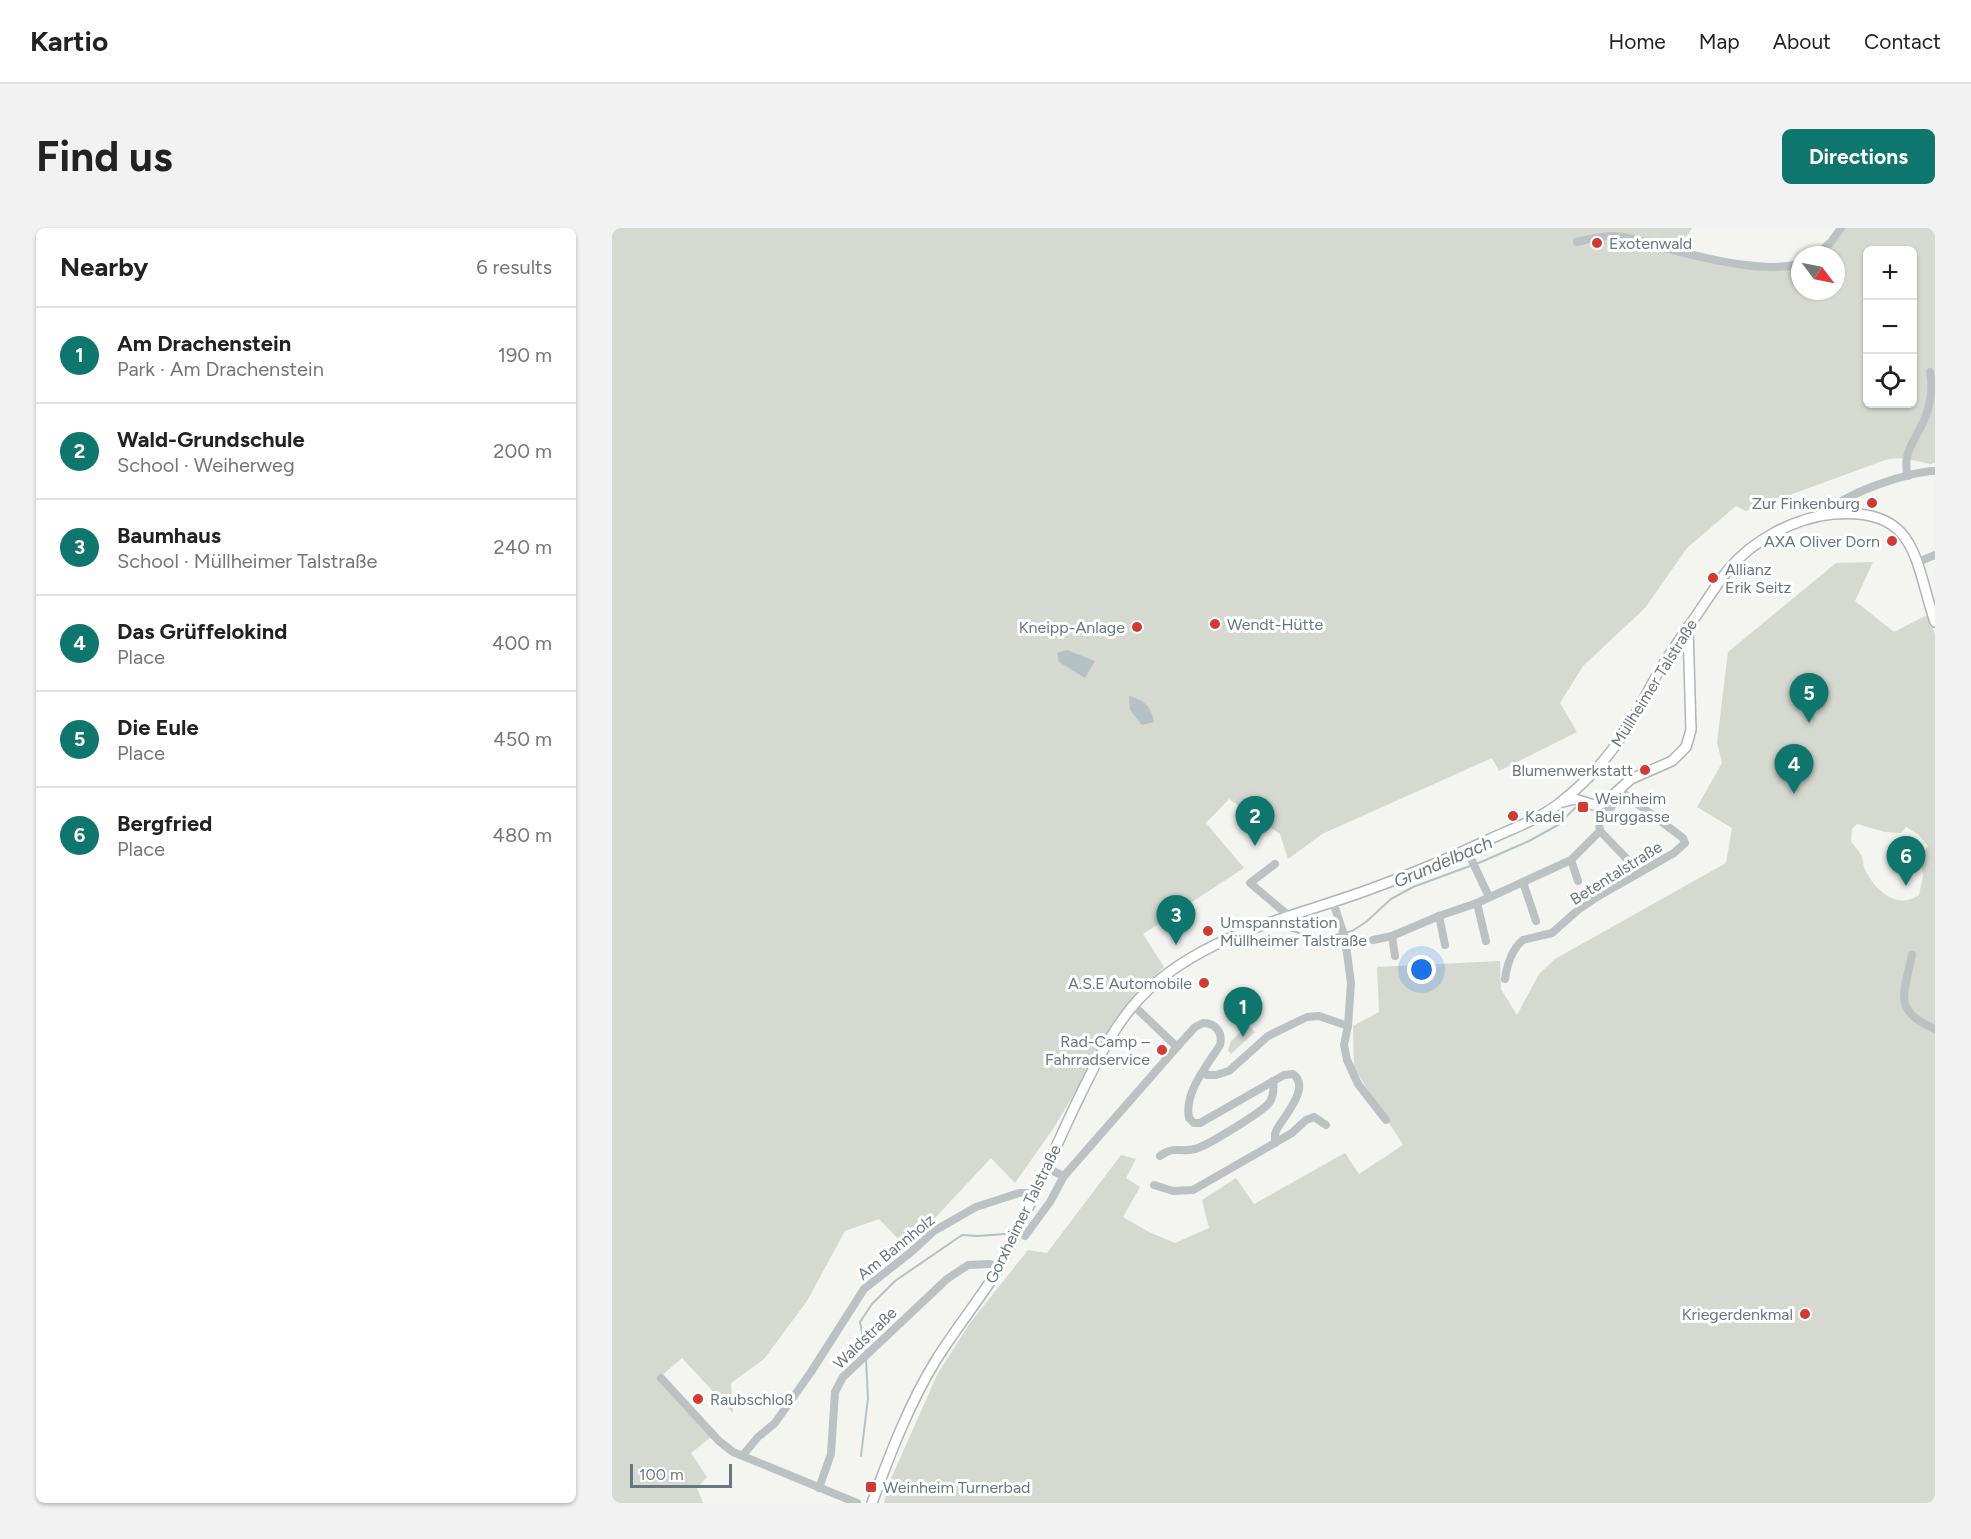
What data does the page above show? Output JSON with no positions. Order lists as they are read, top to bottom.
{
  "streets": {
    "main road": ["Müllheimer Talstraße", "Gorxheimer Talstraße"],
    "street": ["Betentalstraße", "Am Bannholz", "Waldstraße"]
  },
  "crossings": [
    ["Müllheimer Talstraße", "Gorxheimer Talstraße"],
    ["Gorxheimer Talstraße", "Am Bannholz"],
    ["Gorxheimer Talstraße", "Waldstraße"]
  ],
  "water": ["Grundelbach"],
  "places": {
    "other": [
      "Exotenwald",
      "Zur Finkenburg",
      "AXA Oliver Dorn",
      "Allianz Erik Seitz",
      "Wendt-Hütte",
      "Kneipp-Anlage",
      "Blumenwerkstatt",
      "Kadel",
      "Umspannstation Müllheimer Talstraße",
      "A.S.E Automobile",
      "Rad-Camp – Fahrradservice",
      "Kriegerdenkmal",
      "Raubschloß"
    ],
    "transit": ["Weinheim Burggasse", "Weinheim Turnerbad"]
  },
  "scale_bar": "100 m",
  "north": "bottom right",
  "page": {
    "header": "Kartio",
    "nav": [
      "Home",
      "Map",
      "About",
      "Contact"
    ],
    "buttons": "Directions",
    "title": "Find us",
    "heading": ["Nearby", "6 results"],
    "map_buttons": ["+", "−"],
    "list": [
      {
        "mark": "1",
        "name": "Am Drachenstein",
        "note": "Park · Am Drachenstein",
        "value": "190 m"
      },
      {
        "mark": "2",
        "name": "Wald-Grundschule",
        "note": "School · Weiherweg",
        "value": "200 m"
      },
      {
        "mark": "3",
        "name": "Baumhaus",
        "note": "School · Müllheimer Talstraße",
        "value": "240 m"
      },
      {
        "mark": "4",
        "name": "Das Grüffelokind",
        "note": "Place",
        "value": "400 m"
      },
      {
        "mark": "5",
        "name": "Die Eule",
        "note": "Place",
        "value": "450 m"
      },
      {
        "mark": "6",
        "name": "Bergfried",
        "note": "Place",
        "value": "480 m"
      }
    ],
    "pins": [
      "5",
      "4",
      "2",
      "6",
      "3",
      "1"
    ],
    "scale": "100 m"
  }
}
